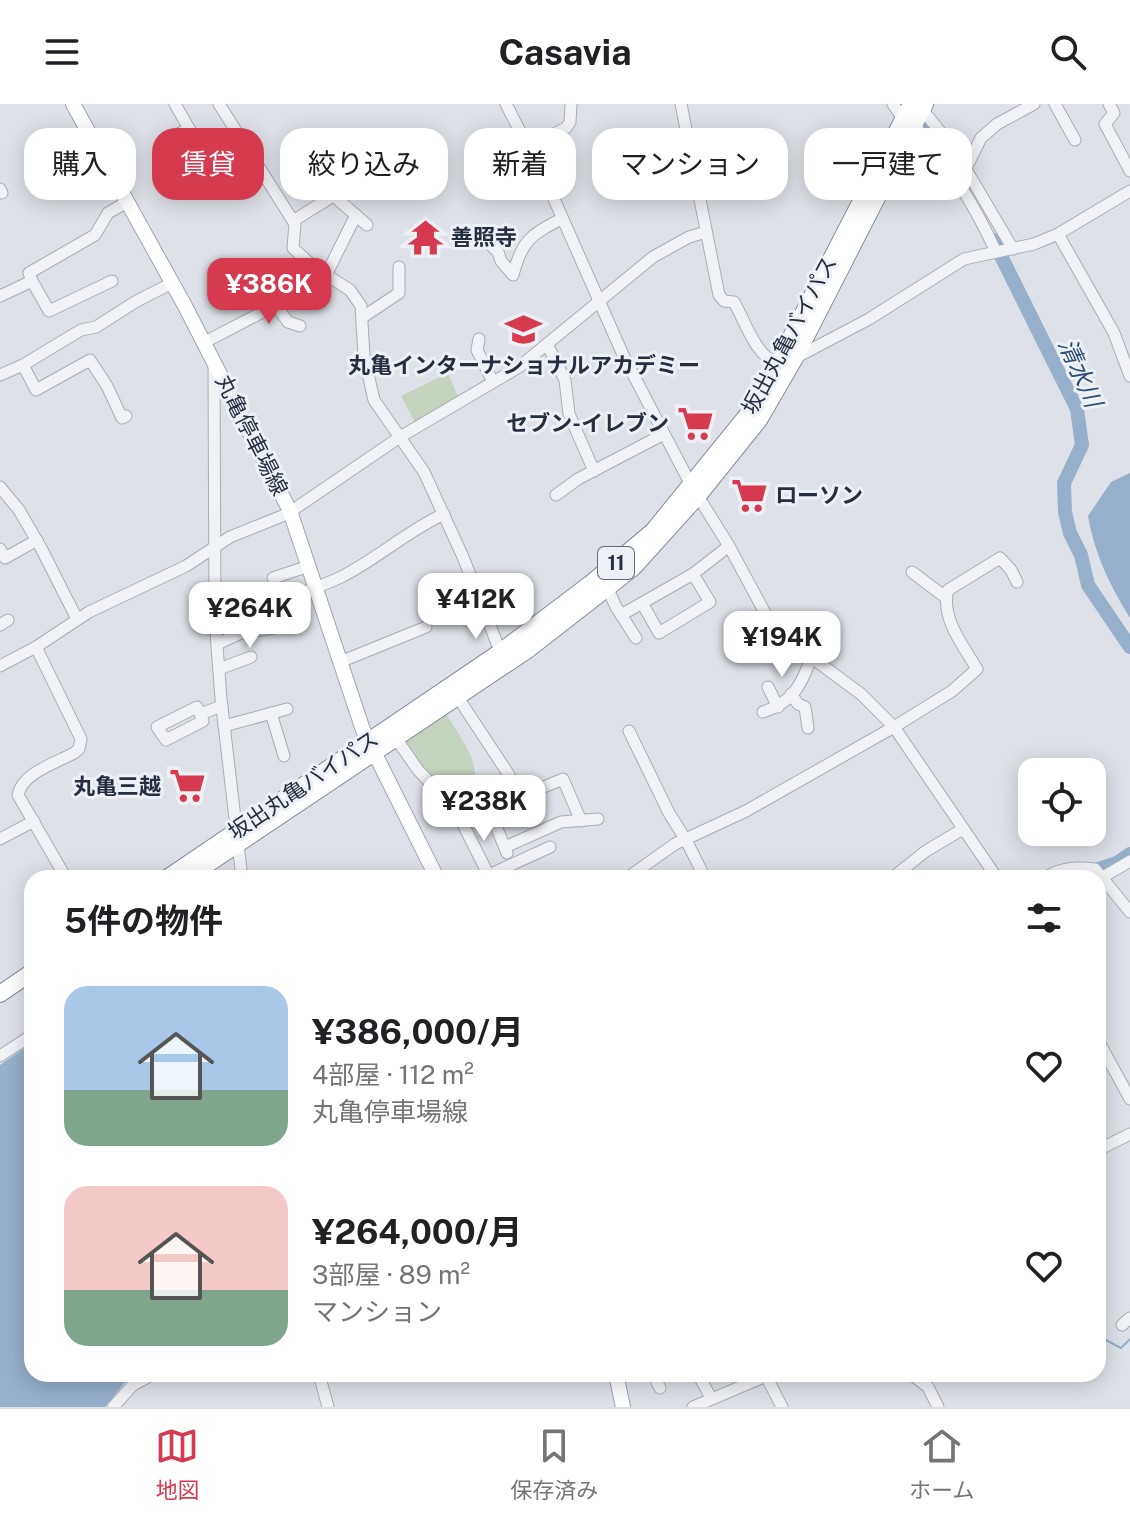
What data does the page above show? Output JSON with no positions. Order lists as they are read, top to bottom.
{
  "streets": {
    "highway": ["坂出丸亀バイパス", "11"],
    "main road": ["丸亀停車場線"]
  },
  "crossings": [
    ["坂出丸亀バイパス", "丸亀停車場線"]
  ],
  "water": ["清水川"],
  "places": {
    "temple": ["善照寺"],
    "school or university": ["丸亀インターナショナルアカデミー"],
    "supermarket": ["セブン-イレブン", "ローソン", "丸亀三越"]
  },
  "page": {
    "header": "Casavia",
    "chip": [
      "購入",
      "賃貸",
      "絞り込み",
      "新着",
      "マンション",
      "一戸建て"
    ],
    "price": [
      "¥386K",
      "¥412K",
      "¥264K",
      "¥194K",
      "¥238K"
    ],
    "heading": "5件の物件",
    "list": [
      {
        "name": "¥386,000/月",
        "note": "4部屋 · 112 m² · 丸亀停車場線"
      },
      {
        "name": "¥264,000/月",
        "note": "3部屋 · 89 m² · マンション"
      }
    ],
    "tabs": ["地図", "保存済み", "ホーム"]
  }
}
